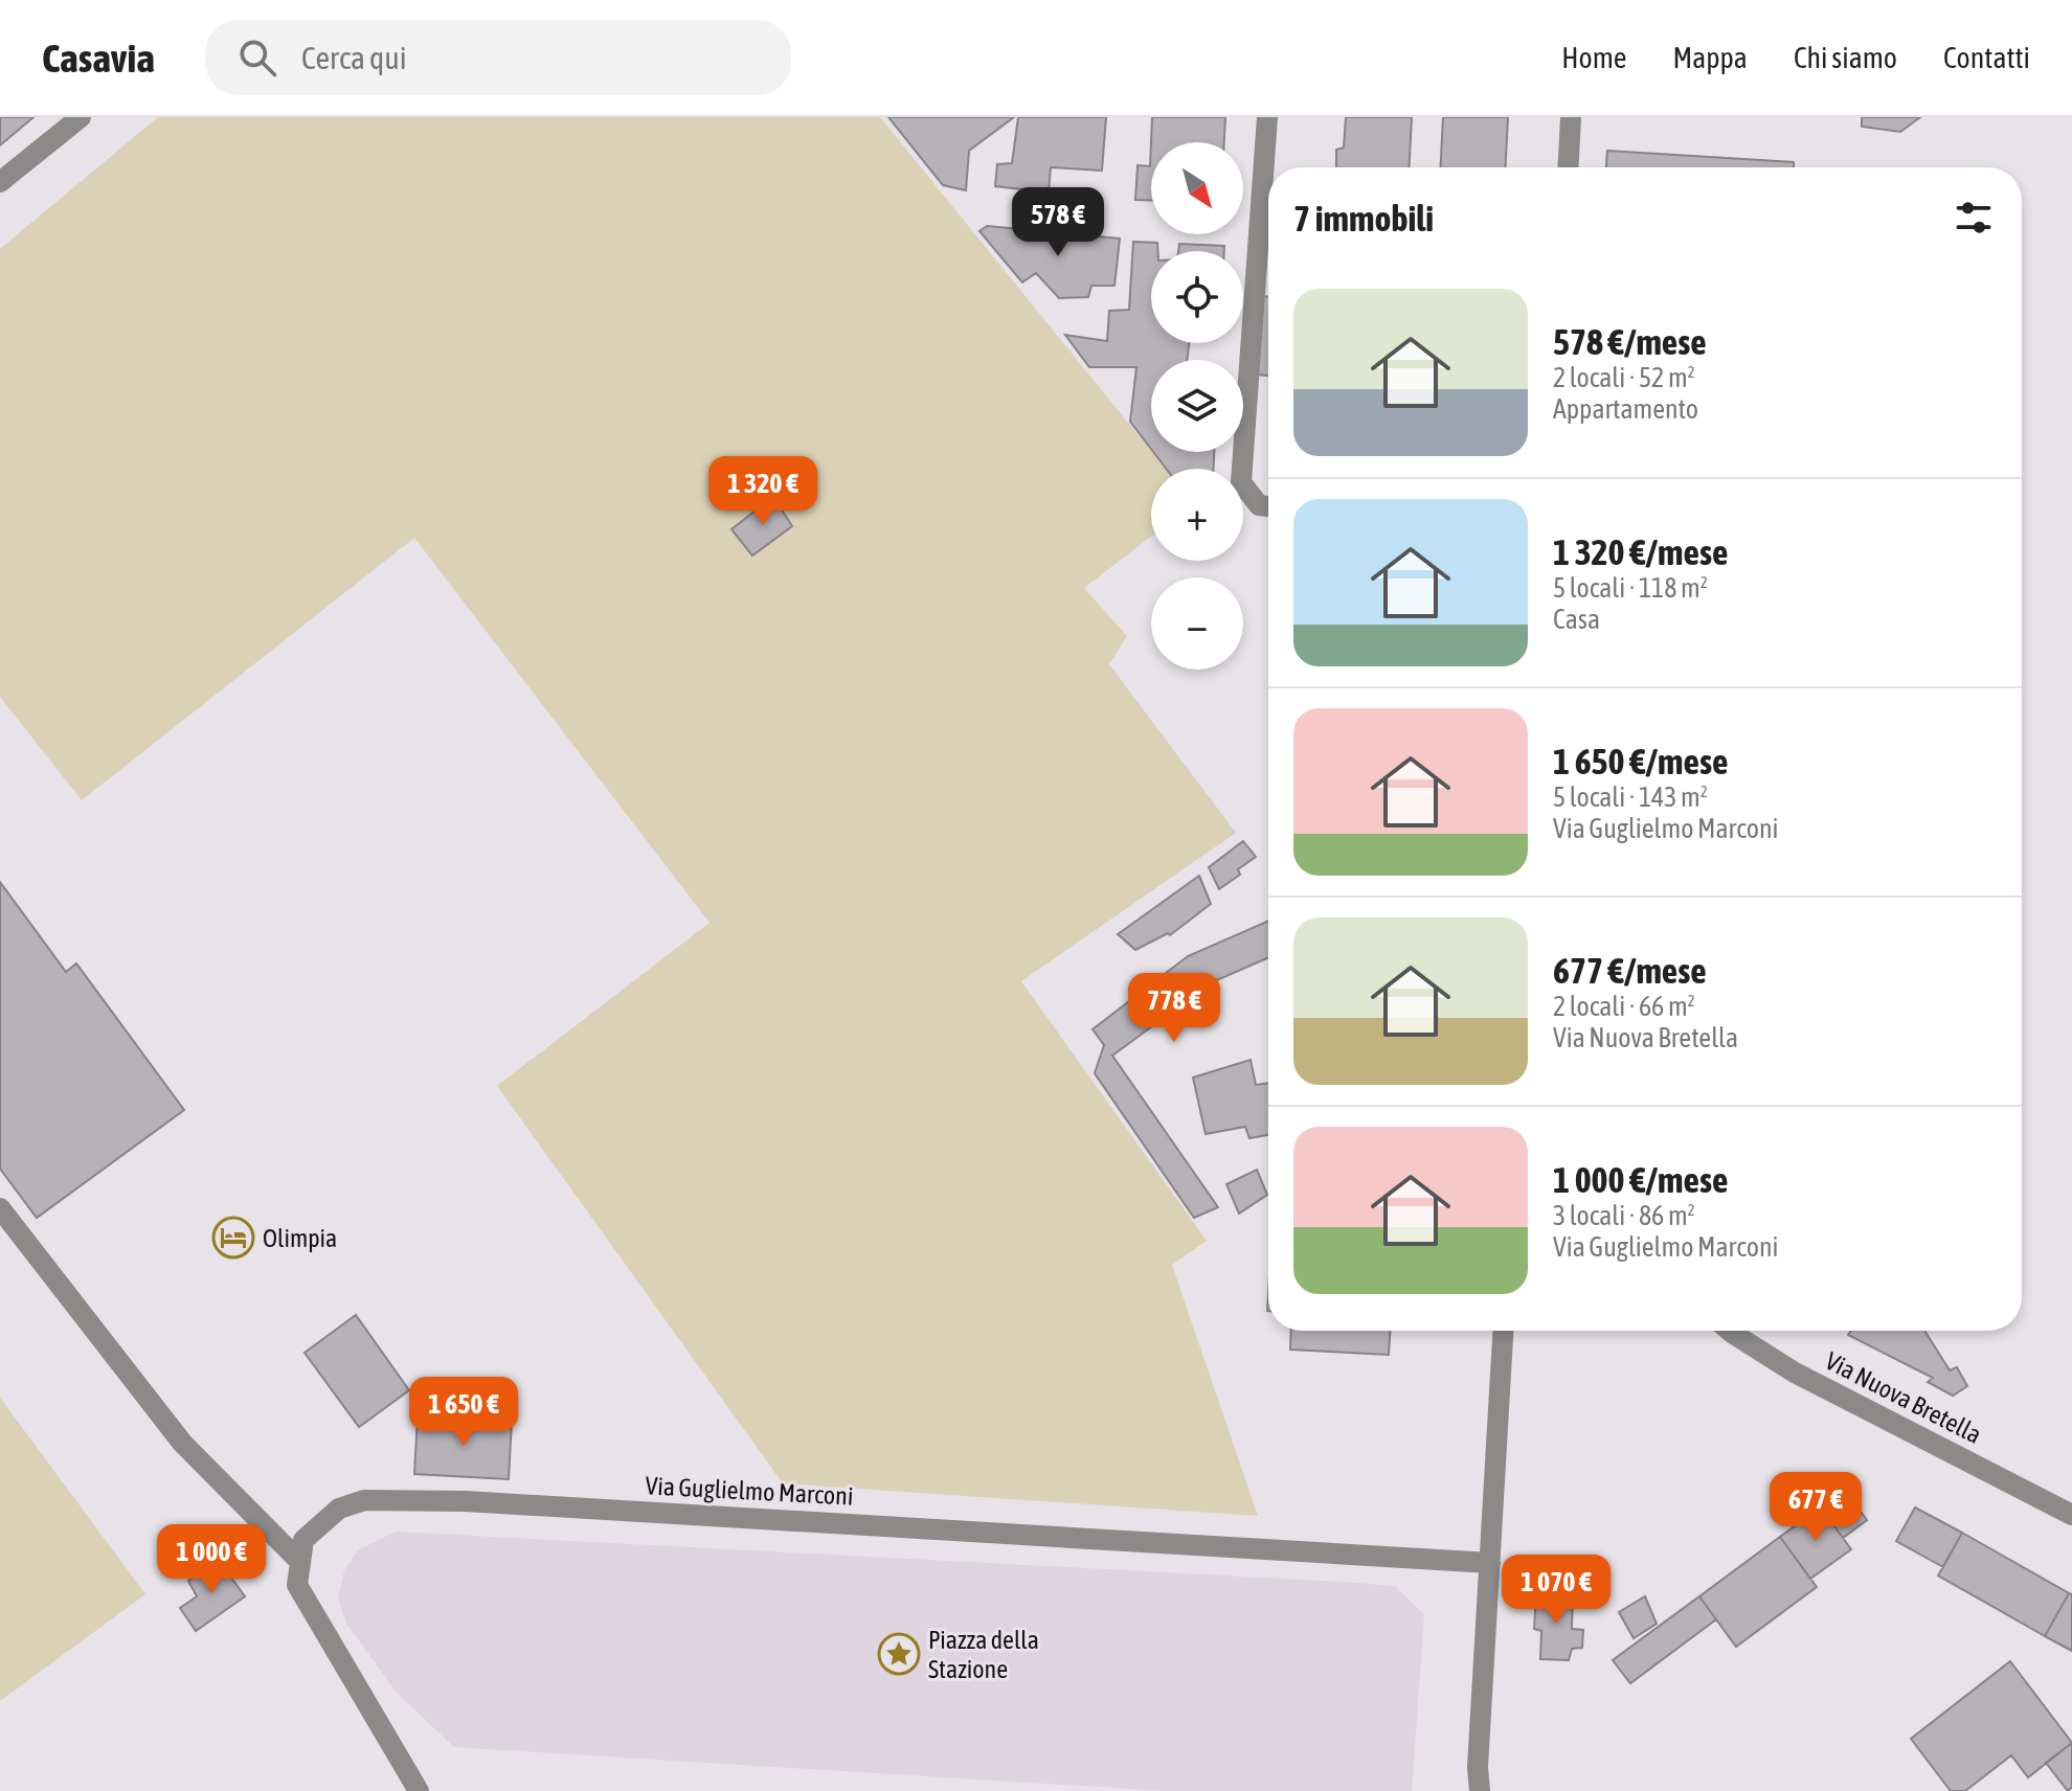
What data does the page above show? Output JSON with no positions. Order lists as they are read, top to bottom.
{
  "streets": {
    "street": ["Via Nuova Bretella", "Via Guglielmo Marconi"]
  },
  "places": {
    "hotel": ["Olimpia"],
    "place": ["Piazza della Stazione"]
  },
  "north": "bottom right",
  "page": {
    "header": "Casavia",
    "search": "Cerca qui",
    "nav": [
      "Home",
      "Mappa",
      "Chi siamo",
      "Contatti"
    ],
    "map_buttons": ["+", "−"],
    "heading": "7 immobili",
    "price": [
      "578 €",
      "1 320 €",
      "778 €",
      "1 650 €",
      "677 €",
      "1 000 €",
      "1 070 €"
    ],
    "list": [
      {
        "name": "578 €/mese",
        "note": "2 locali · 52 m² · Appartamento"
      },
      {
        "name": "1 320 €/mese",
        "note": "5 locali · 118 m² · Casa"
      },
      {
        "name": "1 650 €/mese",
        "note": "5 locali · 143 m² · Via Guglielmo Marconi"
      },
      {
        "name": "677 €/mese",
        "note": "2 locali · 66 m² · Via Nuova Bretella"
      },
      {
        "name": "1 000 €/mese",
        "note": "3 locali · 86 m² · Via Guglielmo Marconi"
      }
    ]
  }
}
